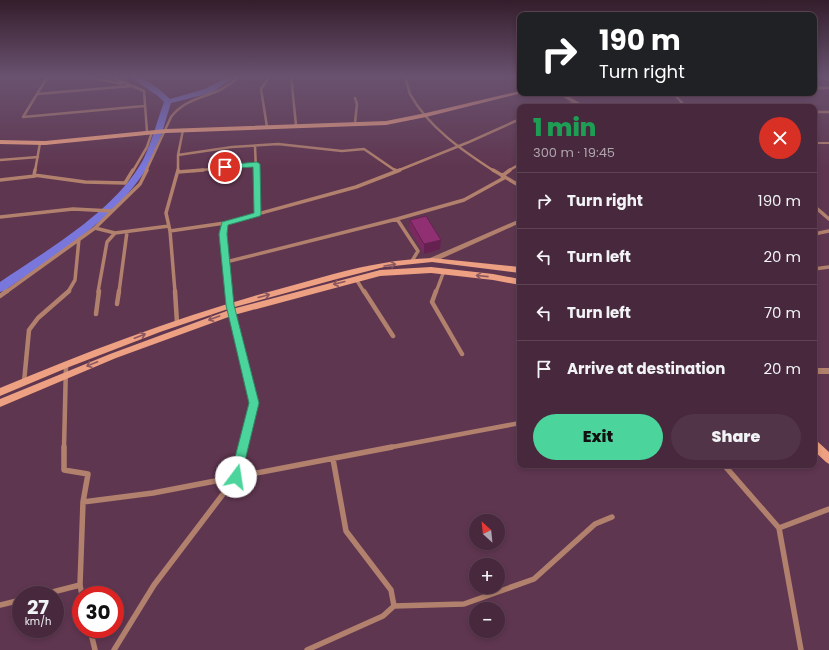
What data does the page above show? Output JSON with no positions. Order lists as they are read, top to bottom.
{
  "north": "top left",
  "page": {
    "turn": ["190 m", "Turn right"],
    "heading": ["1 min", "300 m · 19:45"],
    "list": [
      {
        "name": "Turn right",
        "value": "190 m"
      },
      {
        "name": "Turn left",
        "value": "20 m"
      },
      {
        "name": "Turn left",
        "value": "70 m"
      },
      {
        "name": "Arrive at destination",
        "value": "20 m"
      }
    ],
    "buttons": ["Exit", "Share"],
    "map_buttons": ["+", "−"],
    "speed": "27 km/h",
    "limit": "30"
  }
}
